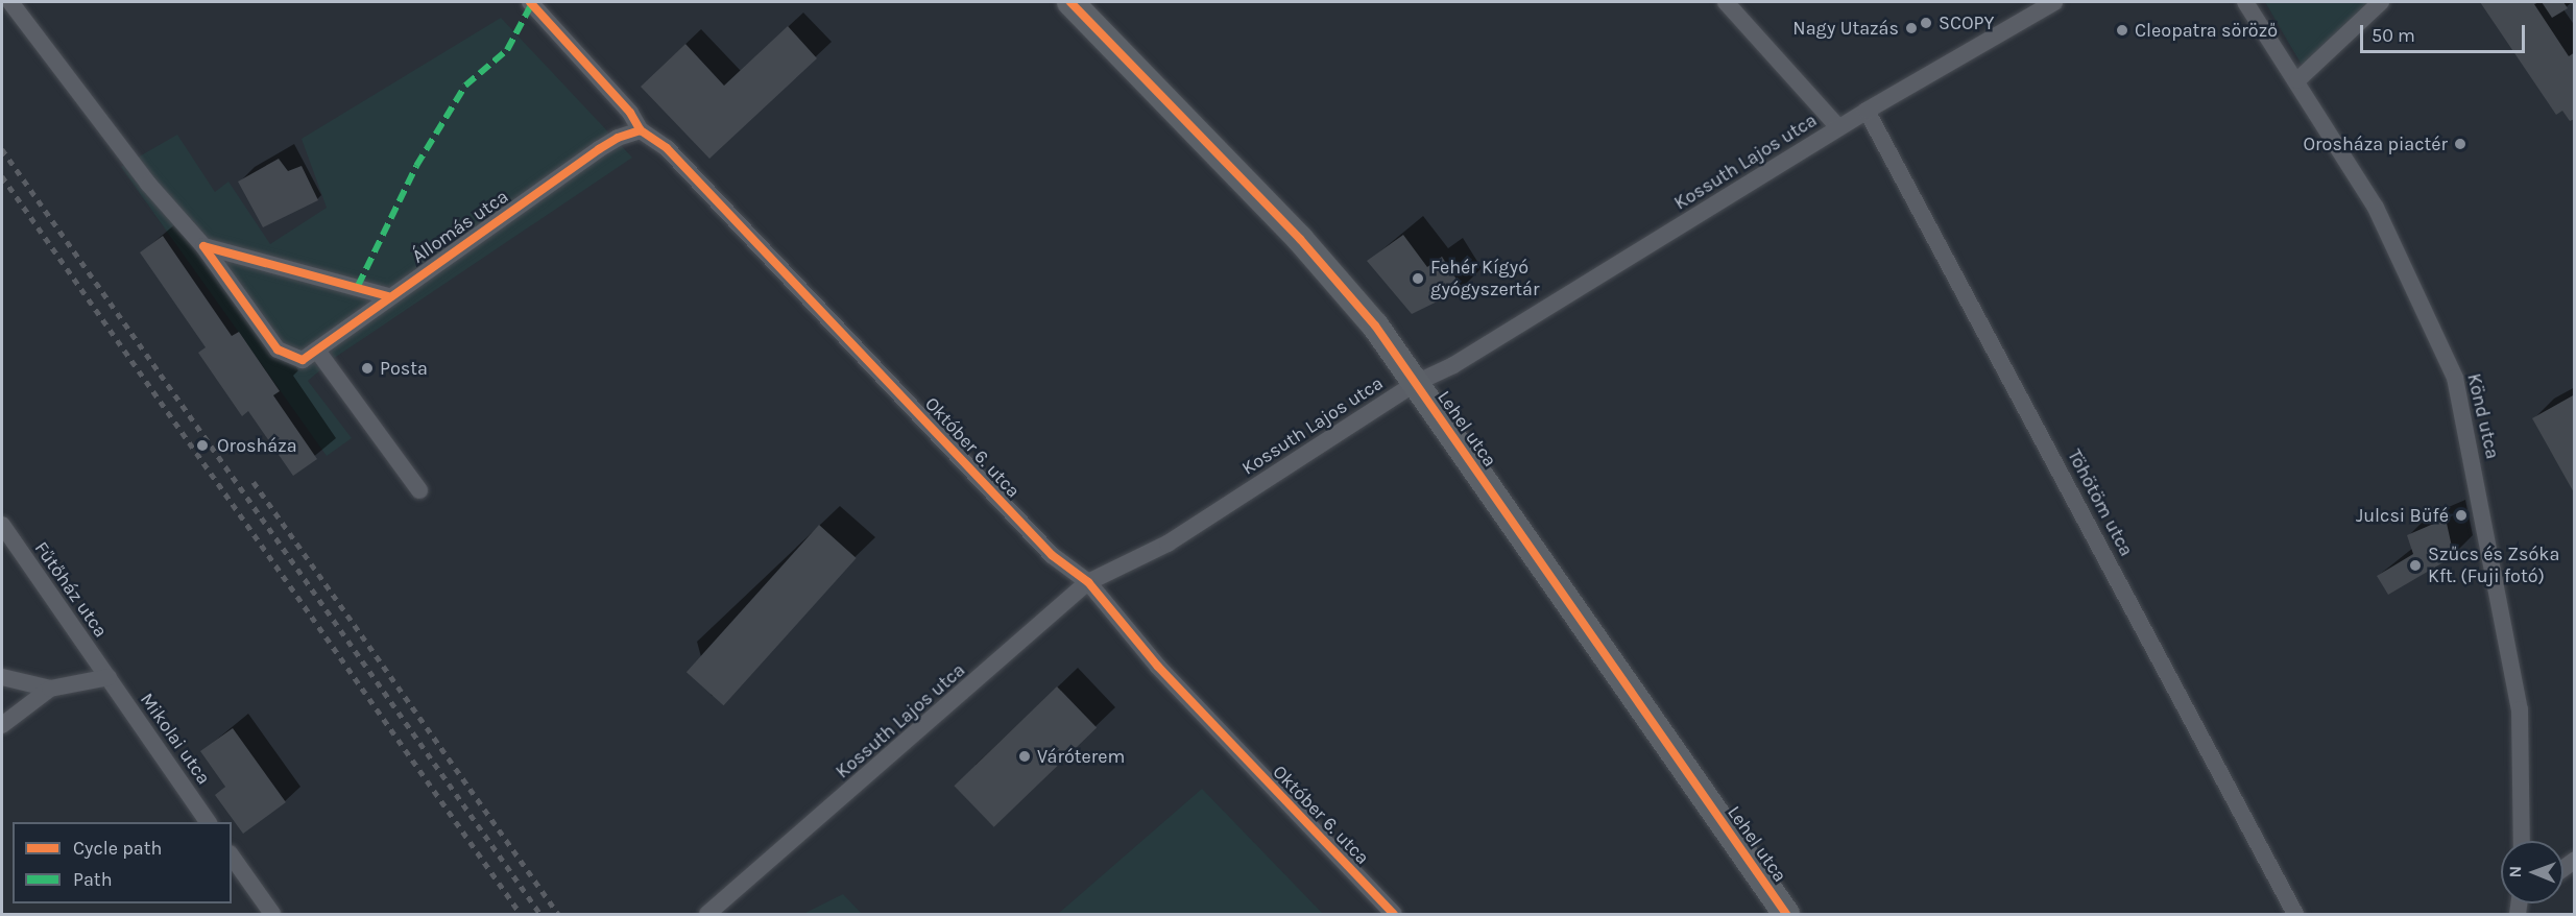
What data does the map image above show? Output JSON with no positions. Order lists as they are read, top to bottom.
{
  "streets": {
    "main road": ["Lehel utca"],
    "street": [
      "Kossuth Lajos utca",
      "Állomás utca",
      "Könd utca",
      "Október 6. utca",
      "Töhötöm utca",
      "Fűtőház utca",
      "Mikolai utca"
    ]
  },
  "crossings": [
    ["Kossuth Lajos utca", "Lehel utca"],
    ["Kossuth Lajos utca", "Október 6. utca"],
    ["Kossuth Lajos utca", "Töhötöm utca"],
    ["Állomás utca", "Október 6. utca"],
    ["Fűtőház utca", "Mikolai utca"]
  ],
  "places": [
    "SCOPY",
    "Nagy Utazás",
    "Cleopatra söröző",
    "Orosháza piactér",
    "Fehér Kígyó gyógyszertár",
    "Posta",
    "Orosháza",
    "Julcsi Büfé",
    "Szűcs és Zsóka Kft. (Fuji fotó)",
    "Váróterem"
  ],
  "legend": ["Cycle path", "Path"],
  "scale_bar": "50 m",
  "north": "left"
}
